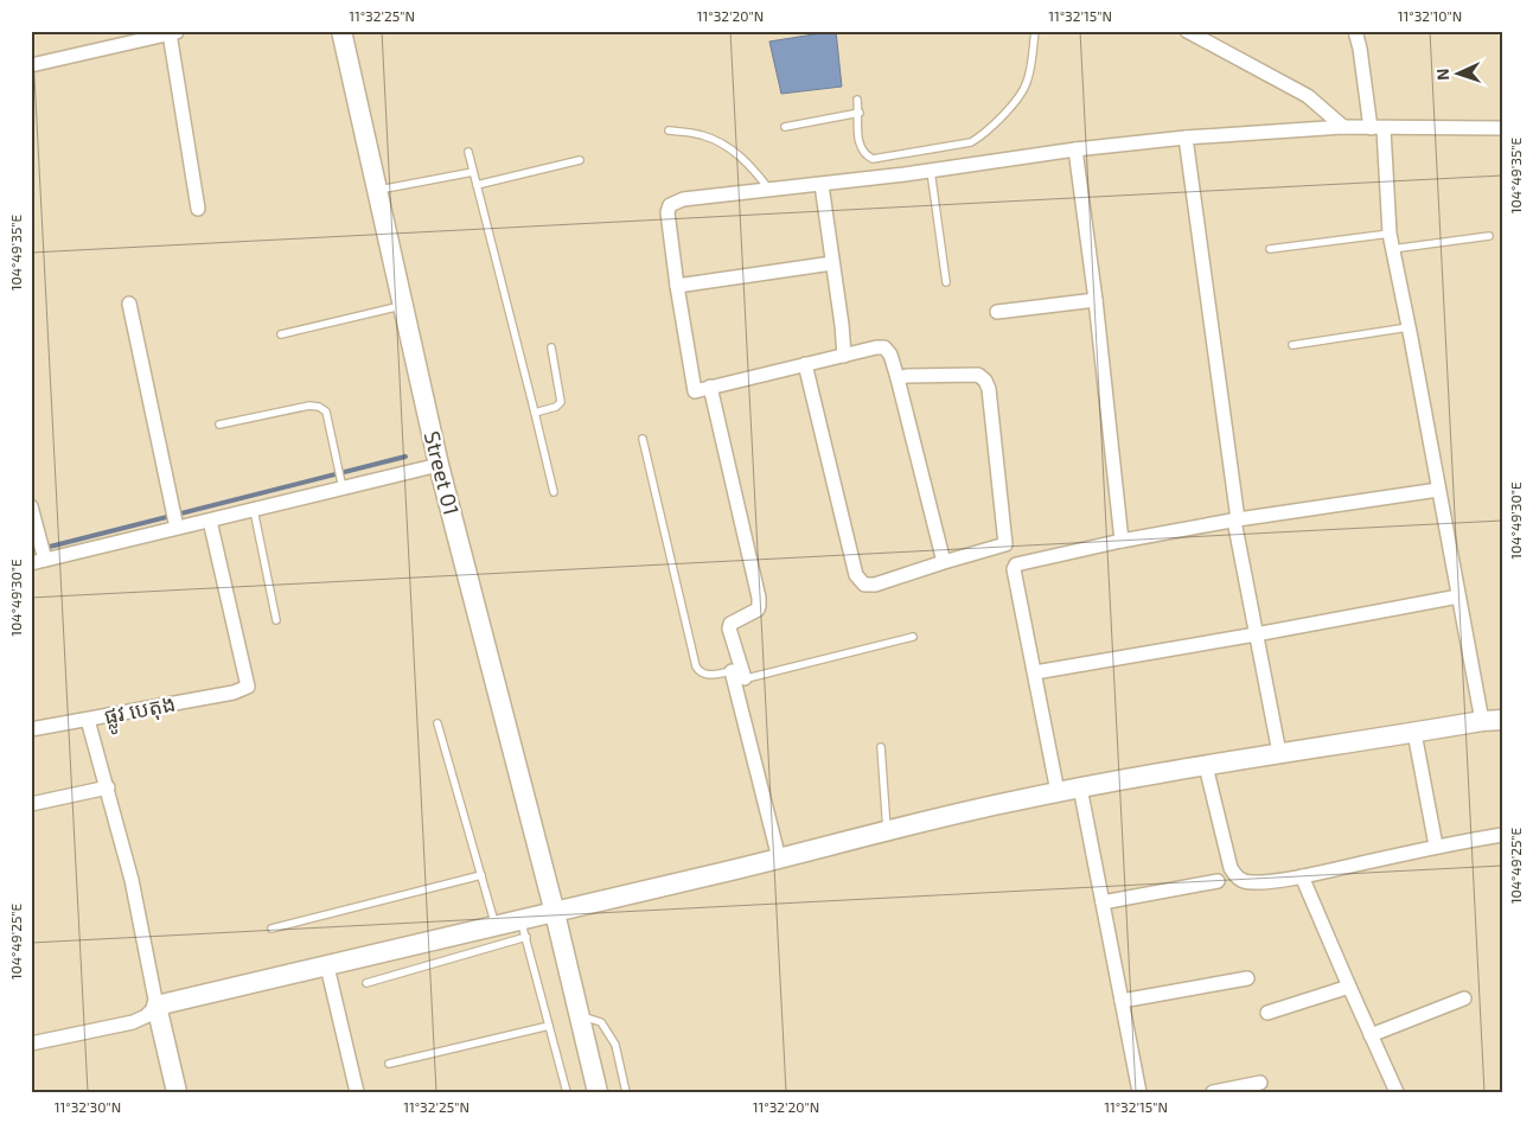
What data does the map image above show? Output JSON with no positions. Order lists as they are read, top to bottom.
{
  "streets": {
    "street": ["Street 01", "ផ្លូវ បេតុង"]
  },
  "north": "left",
  "coordinates": [
    "11°32'25\"N",
    "11°32'20\"N",
    "11°32'15\"N",
    "11°32'10\"N",
    "104°49'35\"E",
    "104°49'30\"E",
    "104°49'25\"E",
    "11°32'30\"N"
  ]
}
